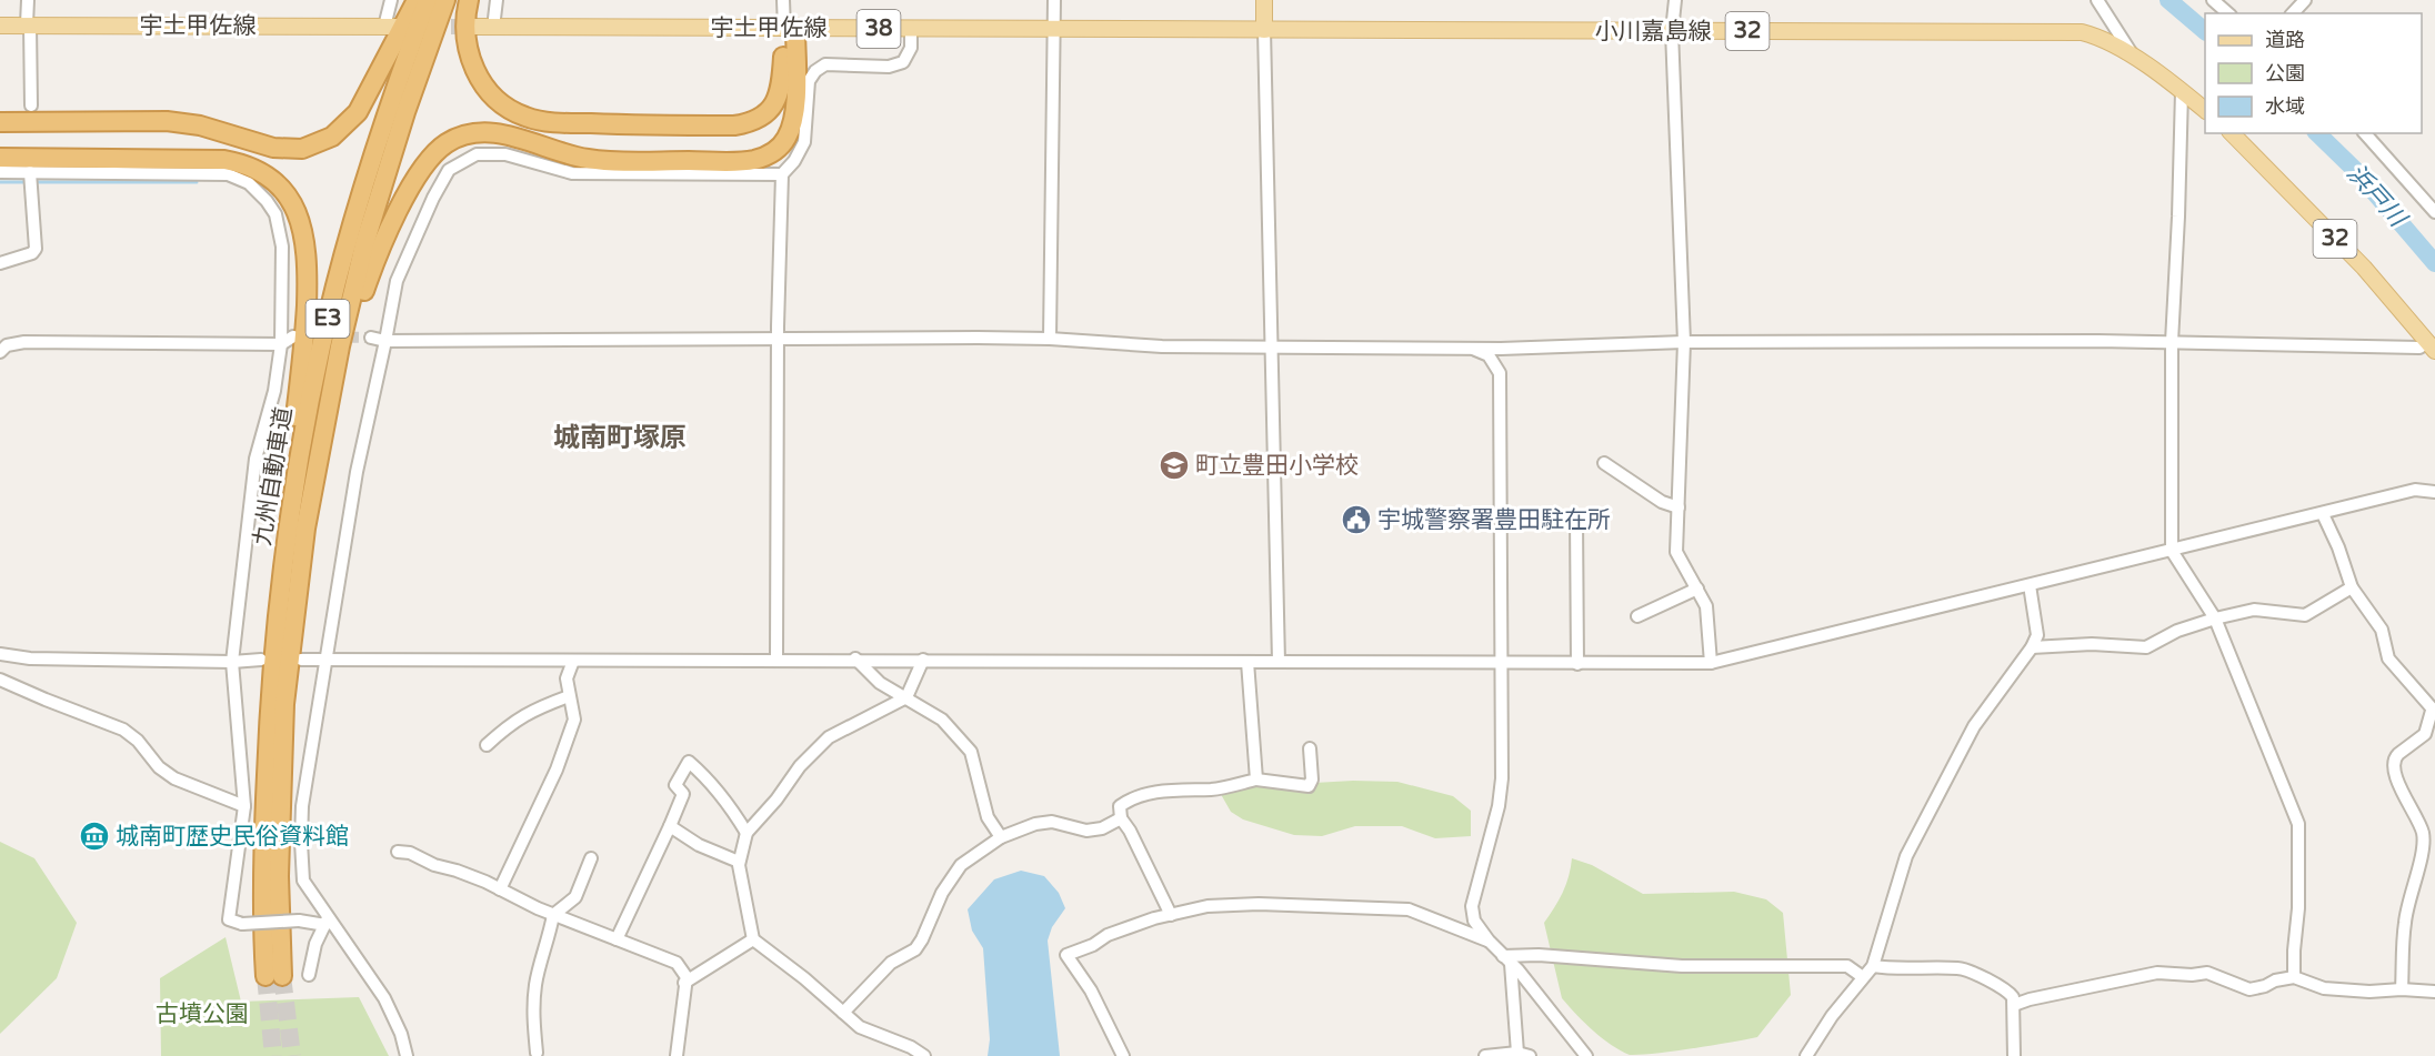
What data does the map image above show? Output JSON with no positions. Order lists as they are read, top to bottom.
{
  "streets": {
    "highway": ["E3", "九州自動車道"],
    "main road": [
      "宇土甲佐線",
      "38",
      "小川嘉島線",
      "32"
    ]
  },
  "crossings": [
    ["宇土甲佐線", "小川嘉島線"]
  ],
  "districts": ["城南町塚原"],
  "water": ["浜戸川"],
  "parks": ["古墳公園"],
  "places": {
    "school or university": ["町立豊田小学校"],
    "public building": ["宇城警察署豊田駐在所"],
    "museum": ["城南町歴史民俗資料館"]
  },
  "legend": ["道路", "公園", "水域"]
}
